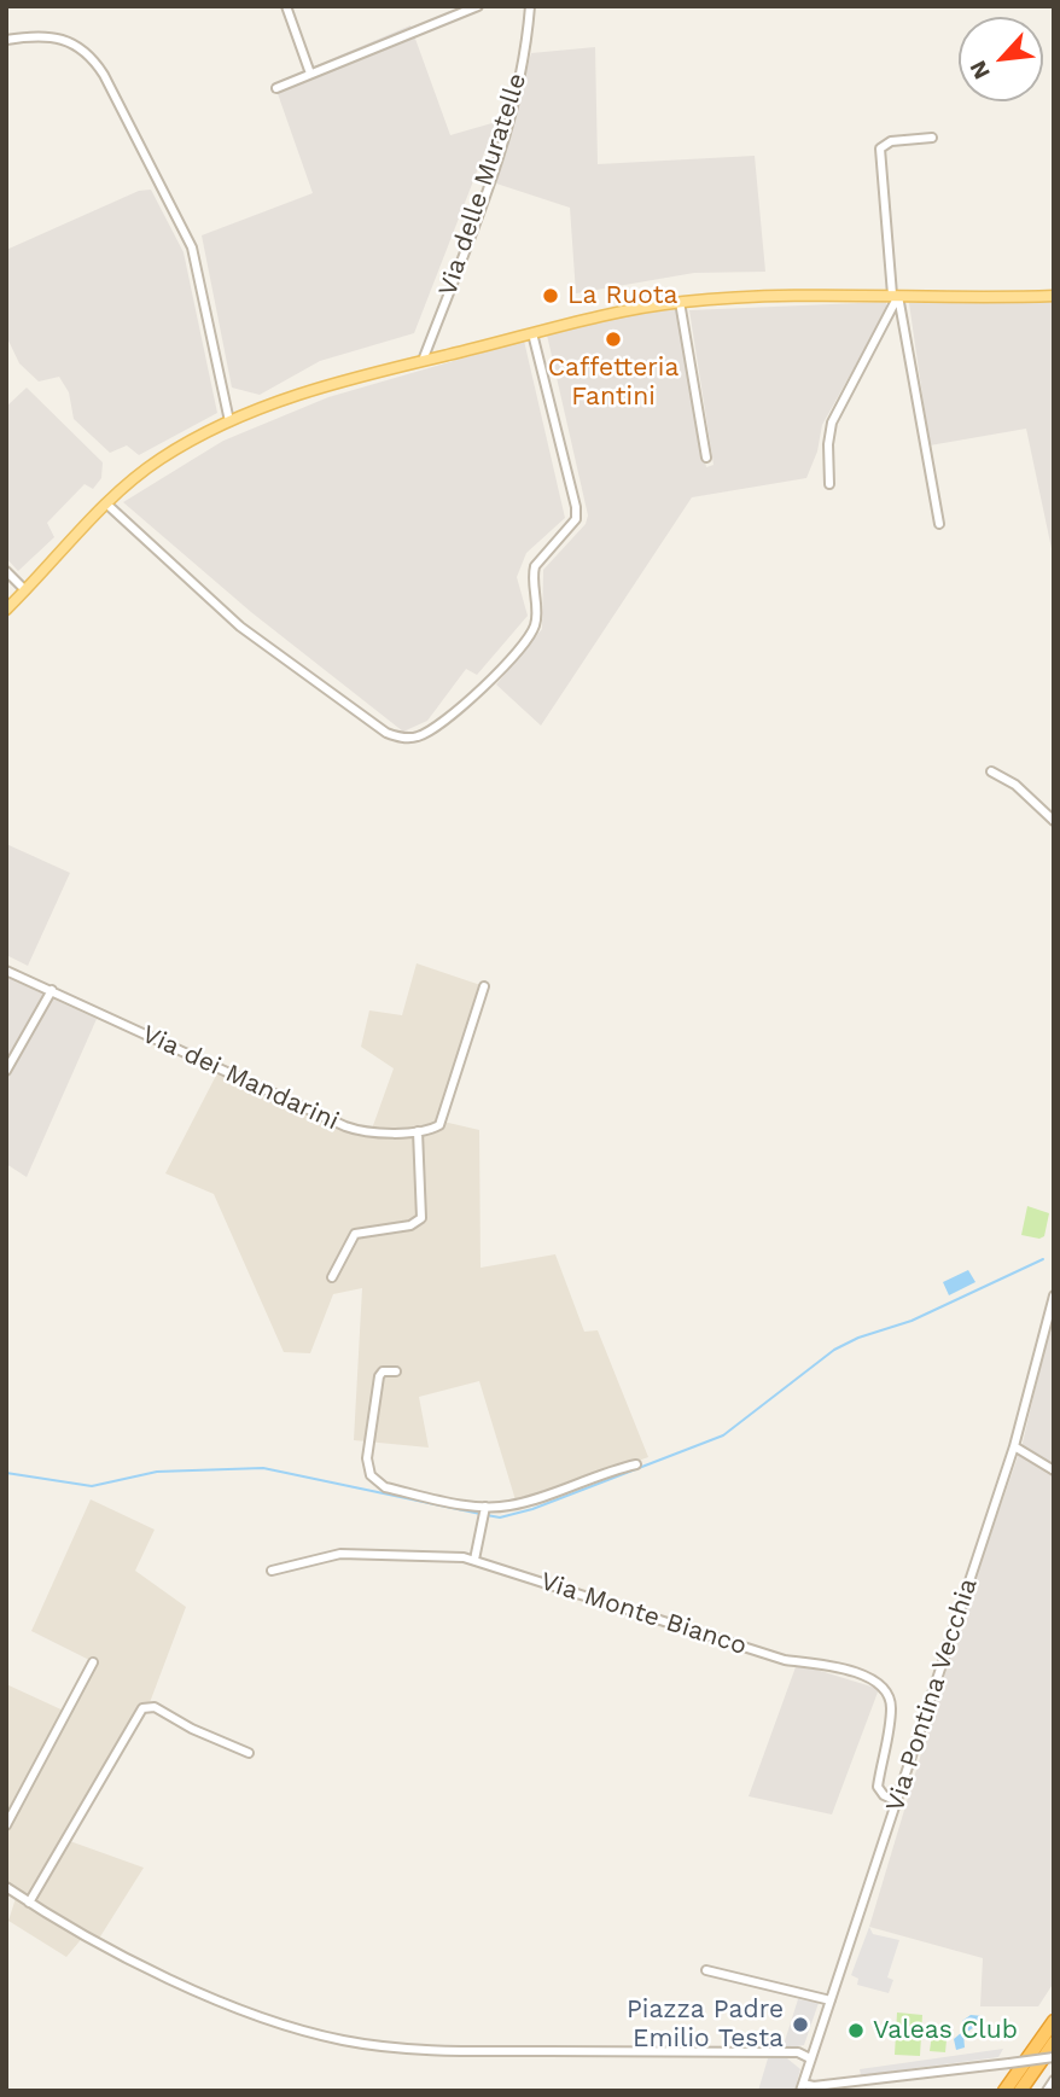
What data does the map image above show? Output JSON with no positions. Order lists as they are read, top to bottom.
{
  "streets": {
    "street": [
      "Via delle Muratelle",
      "Via dei Mandarini",
      "Via Monte Bianco",
      "Via Pontina Vecchia"
    ]
  },
  "crossings": [
    ["Via Monte Bianco", "Via Pontina Vecchia"]
  ],
  "places": [
    "La Ruota",
    "Caffetteria Fantini",
    "Piazza Padre Emilio Testa",
    "Valeas Club"
  ],
  "north": "bottom left"
}
